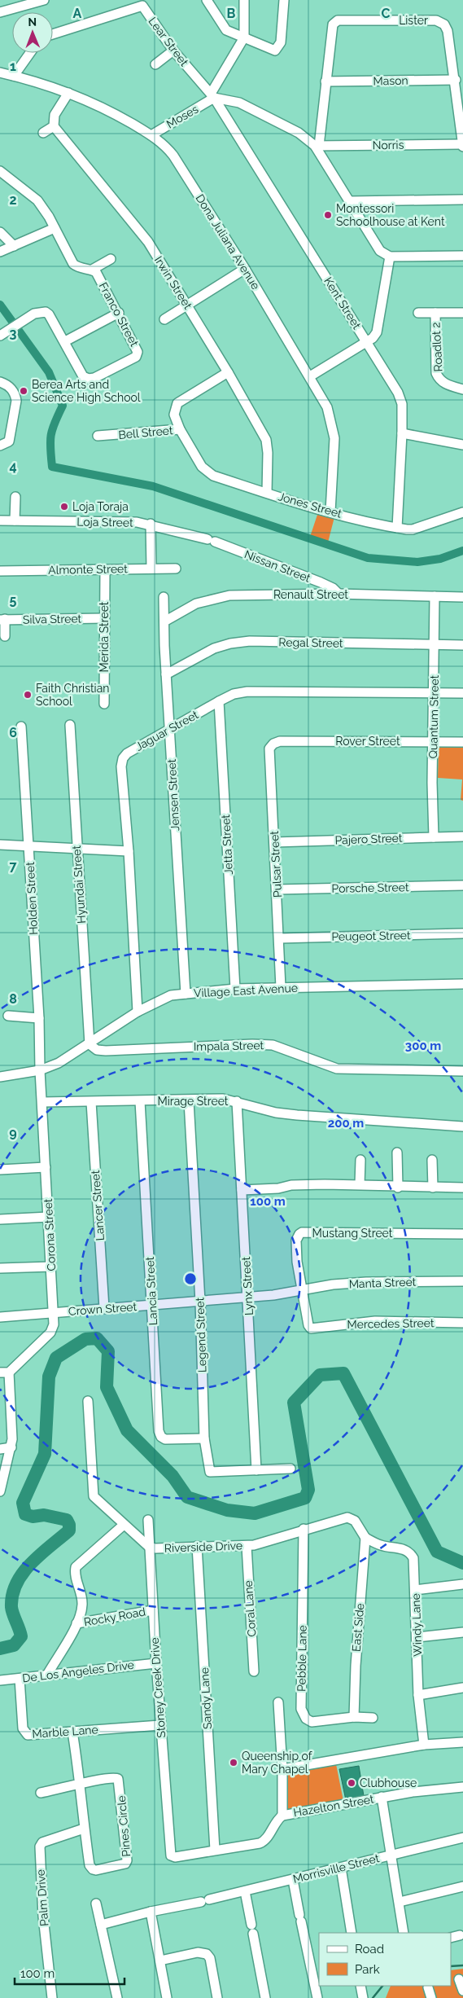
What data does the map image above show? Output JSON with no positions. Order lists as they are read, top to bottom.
{
  "streets": {
    "street": [
      "Lister",
      "Lear Street",
      "Mason",
      "Moses",
      "Norris",
      "Dona Juliana Avenue",
      "Irwin Street",
      "Kent Street",
      "Franco Street",
      "Roadlot 2",
      "Bell Street",
      "Jones Street",
      "Loja Street",
      "Nissan Street",
      "Almonte Street",
      "Renault Street",
      "Silva Street",
      "Merida Street",
      "Regal Street",
      "Quantum Street",
      "Jaguar Street",
      "Rover Street",
      "Jensen Street",
      "Pajero Street",
      "Jetta Street",
      "Pulsar Street",
      "Hyundai Street",
      "Porsche Street",
      "Holden Street",
      "Peugeot Street",
      "Village East Avenue",
      "Impala Street",
      "Mirage Street",
      "Lancer Street",
      "Mustang Street",
      "Corona Street",
      "Manta Street",
      "Lynx Street",
      "Lancia Street",
      "Crown Street",
      "Mercedes Street",
      "Legend Street",
      "Riverside Drive",
      "Coral Lane",
      "Rocky Road",
      "Windy Lane",
      "East Side",
      "Pebble Lane",
      "De Los Angeles Drive",
      "Stoney Creek Drive",
      "Sandy Lane",
      "Marble Lane",
      "Hazelton Street",
      "Pines Circle",
      "Morrisville Street",
      "Palm Drive"
    ]
  },
  "crossings": [
    ["Lister", "Mason"],
    ["Lister", "Norris"],
    ["Lear Street", "Moses"],
    ["Lear Street", "Kent Street"],
    ["Moses", "Dona Juliana Avenue"],
    ["Moses", "Kent Street"],
    ["Dona Juliana Avenue", "Jones Street"],
    ["Irwin Street", "Bell Street"],
    ["Irwin Street", "Jones Street"],
    ["Kent Street", "Jones Street"],
    ["Bell Street", "Jones Street"],
    ["Loja Street", "Nissan Street"],
    ["Nissan Street", "Renault Street"],
    ["Almonte Street", "Merida Street"],
    ["Renault Street", "Quantum Street"],
    ["Renault Street", "Jensen Street"],
    ["Silva Street", "Merida Street"],
    ["Regal Street", "Quantum Street"],
    ["Regal Street", "Jensen Street"],
    ["Quantum Street", "Jaguar Street"],
    ["Quantum Street", "Rover Street"],
    ["Quantum Street", "Pajero Street"],
    ["Jaguar Street", "Jensen Street"],
    ["Jaguar Street", "Jetta Street"],
    ["Jaguar Street", "Village East Avenue"],
    ["Rover Street", "Pulsar Street"],
    ["Jensen Street", "Village East Avenue"],
    ["Pajero Street", "Pulsar Street"],
    ["Jetta Street", "Village East Avenue"],
    ["Pulsar Street", "Porsche Street"],
    ["Pulsar Street", "Peugeot Street"],
    ["Pulsar Street", "Village East Avenue"],
    ["Hyundai Street", "Village East Avenue"],
    ["Hyundai Street", "Impala Street"],
    ["Holden Street", "Village East Avenue"],
    ["Holden Street", "Corona Street"],
    ["Village East Avenue", "Impala Street"],
    ["Village East Avenue", "Corona Street"],
    ["Mirage Street", "Lancer Street"],
    ["Mirage Street", "Corona Street"],
    ["Mirage Street", "Lynx Street"],
    ["Mirage Street", "Lancia Street"],
    ["Mirage Street", "Legend Street"],
    ["Lancer Street", "Crown Street"],
    ["Mustang Street", "Manta Street"],
    ["Mustang Street", "Crown Street"],
    ["Mustang Street", "Mercedes Street"],
    ["Corona Street", "Crown Street"],
    ["Manta Street", "Crown Street"],
    ["Manta Street", "Mercedes Street"],
    ["Lynx Street", "Crown Street"],
    ["Lynx Street", "Legend Street"],
    ["Lancia Street", "Crown Street"],
    ["Lancia Street", "Legend Street"],
    ["Crown Street", "Mercedes Street"],
    ["Crown Street", "Legend Street"],
    ["Riverside Drive", "Coral Lane"],
    ["Riverside Drive", "Windy Lane"],
    ["Riverside Drive", "East Side"],
    ["Riverside Drive", "Pebble Lane"],
    ["Riverside Drive", "Stoney Creek Drive"],
    ["Riverside Drive", "Sandy Lane"],
    ["Rocky Road", "Stoney Creek Drive"],
    ["Windy Lane", "East Side"],
    ["East Side", "Pebble Lane"],
    ["De Los Angeles Drive", "Stoney Creek Drive"],
    ["De Los Angeles Drive", "Marble Lane"],
    ["Stoney Creek Drive", "Marble Lane"],
    ["Stoney Creek Drive", "Hazelton Street"],
    ["Sandy Lane", "Hazelton Street"],
    ["Marble Lane", "Pines Circle"],
    ["Pines Circle", "Palm Drive"]
  ],
  "places": [
    "Montessori Schoolhouse at Kent",
    "Berea Arts and Science High School",
    "Loja Toraja",
    "Faith Christian School",
    "Queenship of Mary Chapel",
    "Clubhouse"
  ],
  "legend": ["Road", "Park"],
  "scale_bar": "100 m",
  "north": "top",
  "grid": {
    "columns": ["A", "B", "C"],
    "rows": [
      "1",
      "2",
      "3",
      "4",
      "5",
      "6",
      "7",
      "8",
      "9"
    ]
  },
  "rings": ["300 m", "200 m", "100 m"]
}
